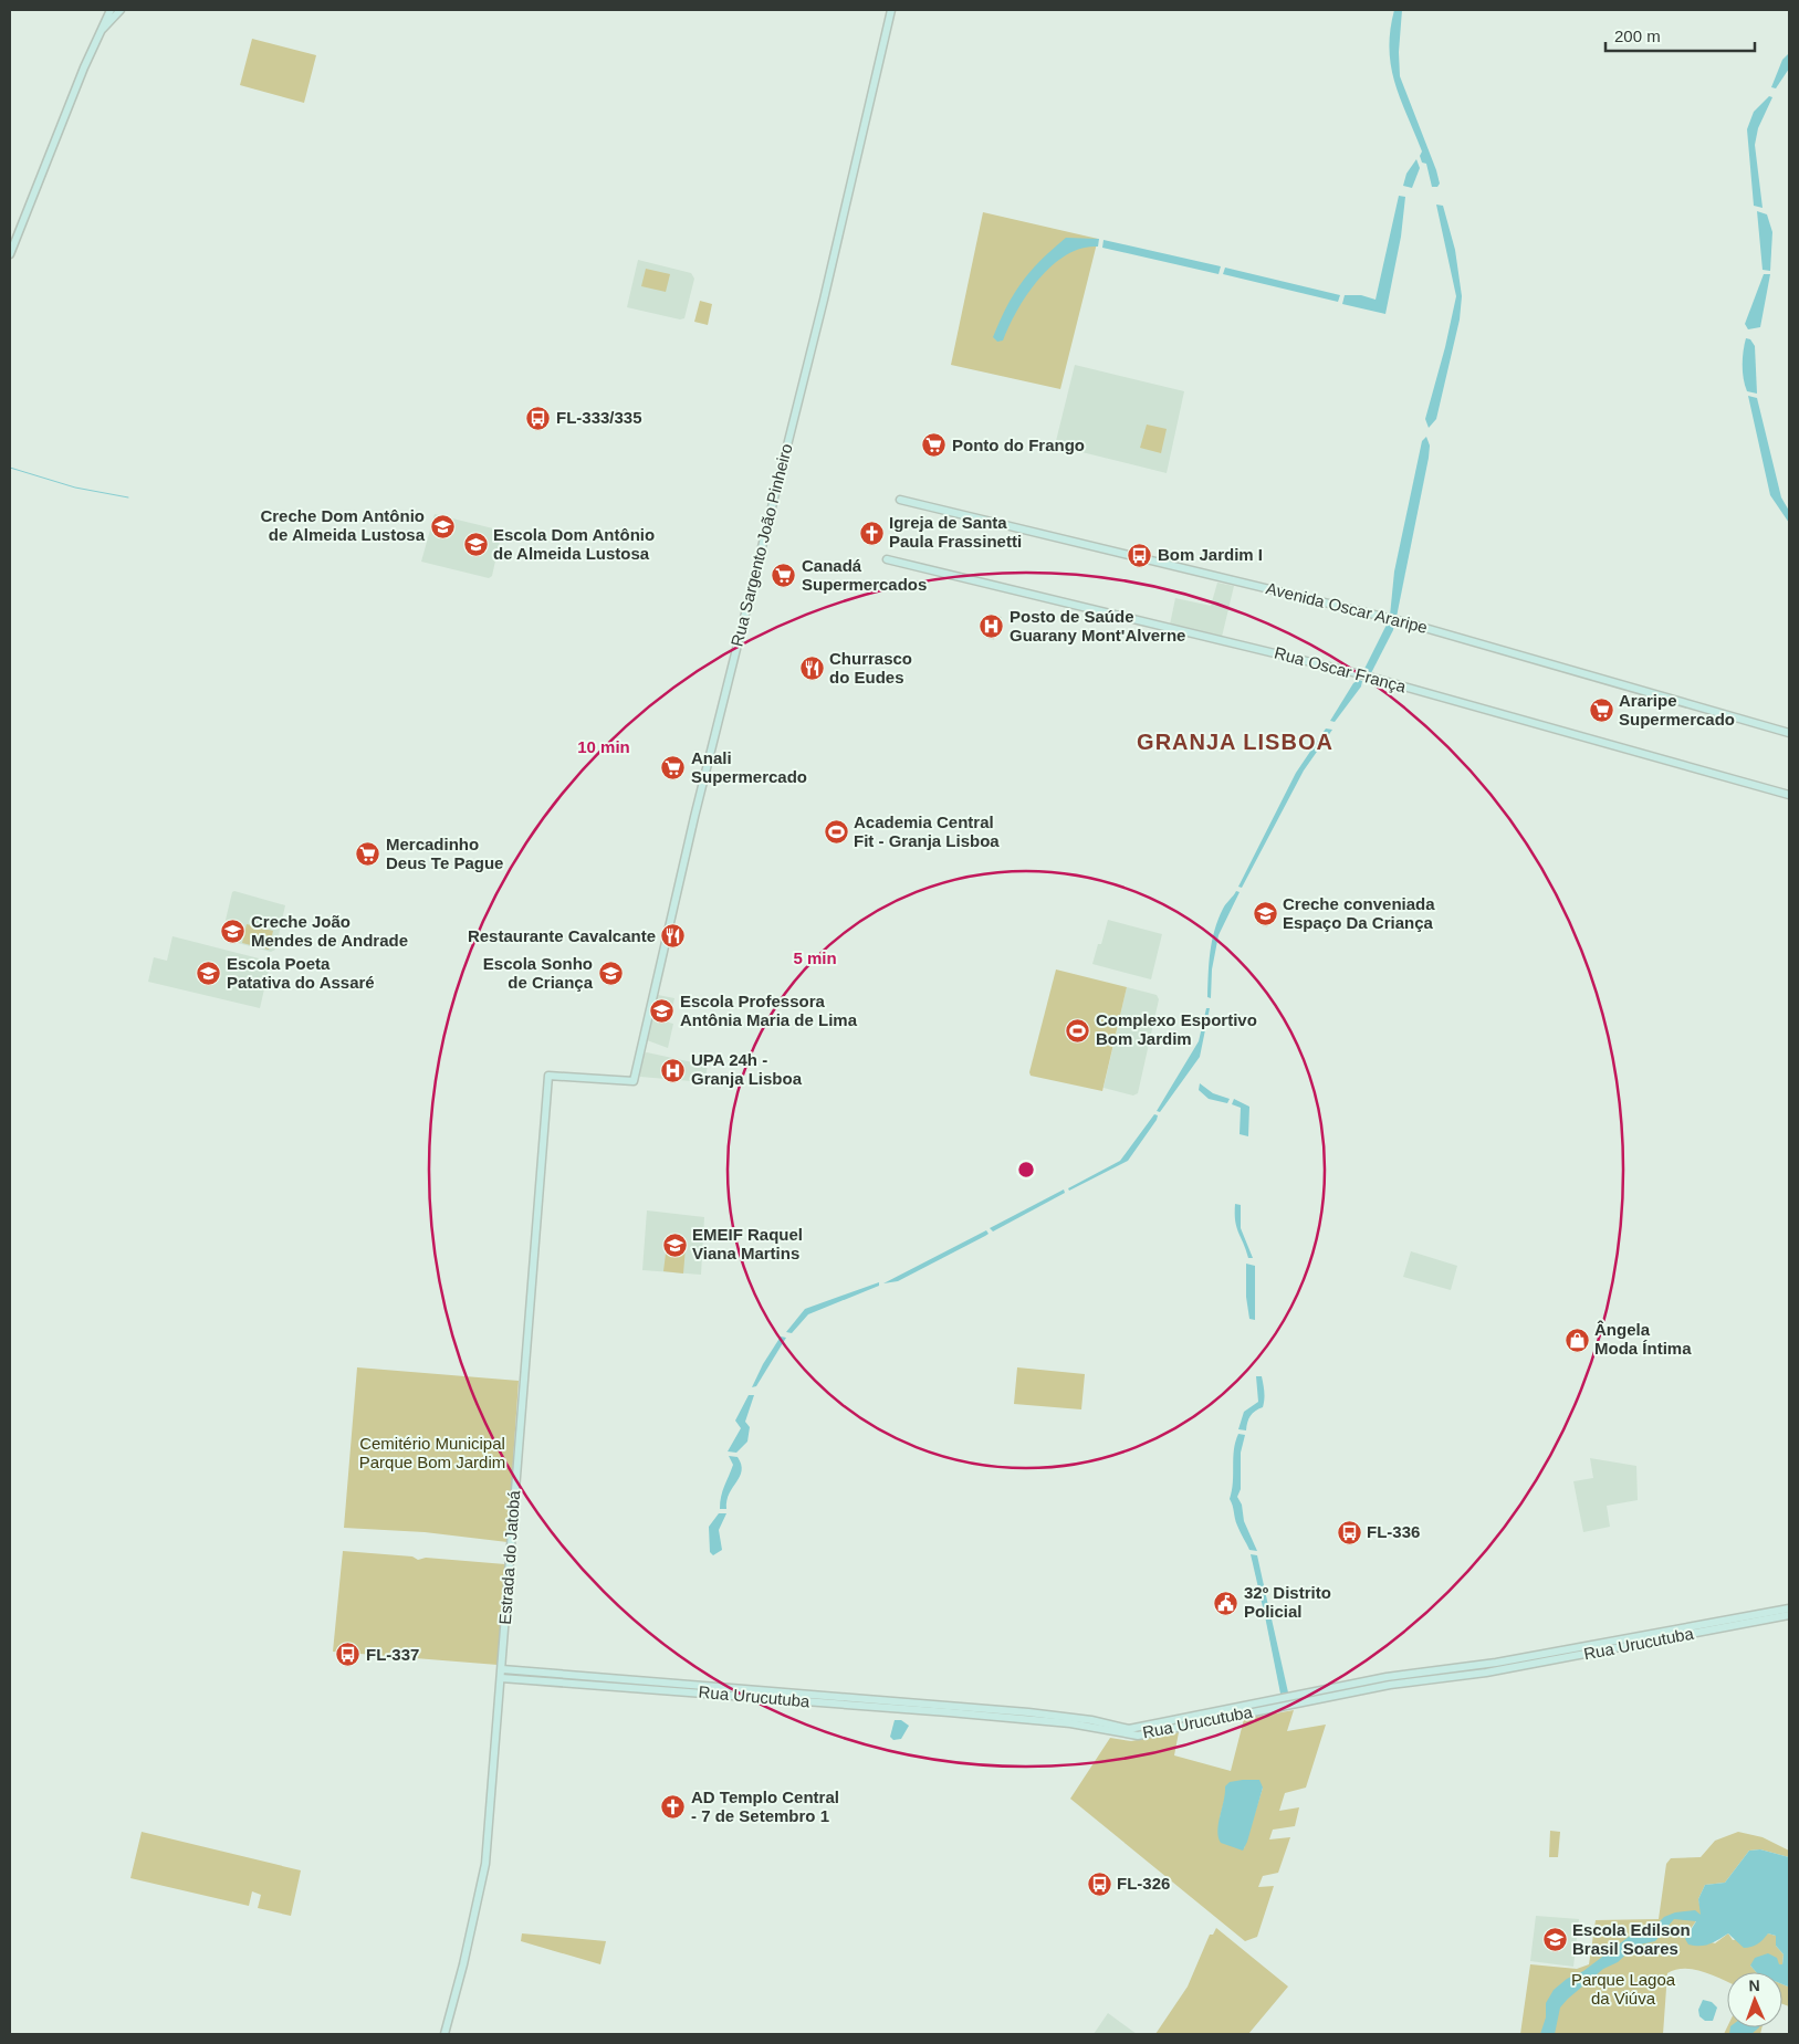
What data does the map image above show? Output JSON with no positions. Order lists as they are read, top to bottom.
{
  "streets": {
    "street": [
      "Rua Sargento João Pinheiro",
      "Avenida Oscar Araripe",
      "Rua Oscar França",
      "Estrada do Jatobá",
      "Rua Urucutuba"
    ]
  },
  "crossings": [
    ["Rua Sargento João Pinheiro", "Estrada do Jatobá"],
    ["Estrada do Jatobá", "Rua Urucutuba"]
  ],
  "districts": ["GRANJA LISBOA"],
  "parks": ["Cemitério Municipal Parque Bom Jardim", "Parque Lagoa da Viúva"],
  "places": {
    "bus stop": [
      "FL-333/335",
      "Bom Jardim I",
      "FL-336",
      "FL-337",
      "FL-326"
    ],
    "supermarket": [
      "Ponto do Frango",
      "Canadá Supermercados",
      "Araripe Supermercado",
      "Anali Supermercado",
      "Mercadinho Deus Te Pague"
    ],
    "school or university": [
      "Creche Dom Antônio de Almeida Lustosa",
      "Escola Dom Antônio de Almeida Lustosa",
      "Creche conveniada Espaço Da Criança",
      "Creche João Mendes de Andrade",
      "Escola Poeta Patativa do Assaré",
      "Escola Sonho de Criança",
      "Escola Professora Antônia Maria de Lima",
      "EMEIF Raquel Viana Martins",
      "Escola Edilson Brasil Soares"
    ],
    "church": ["Igreja de Santa Paula Frassinetti", "AD Templo Central - 7 de Setembro 1"],
    "hospital": ["Posto de Saúde Guarany Mont'Alverne", "UPA 24h - Granja Lisboa"],
    "restaurant": ["Churrasco do Eudes", "Restaurante Cavalcante"],
    "sports": ["Academia Central Fit - Granja Lisboa", "Complexo Esportivo Bom Jardim"],
    "shop": ["Ângela Moda Íntima"],
    "public building": ["32º Distrito Policial"]
  },
  "scale_bar": "200 m",
  "north": "top",
  "rings": ["10 min", "5 min"]
}
